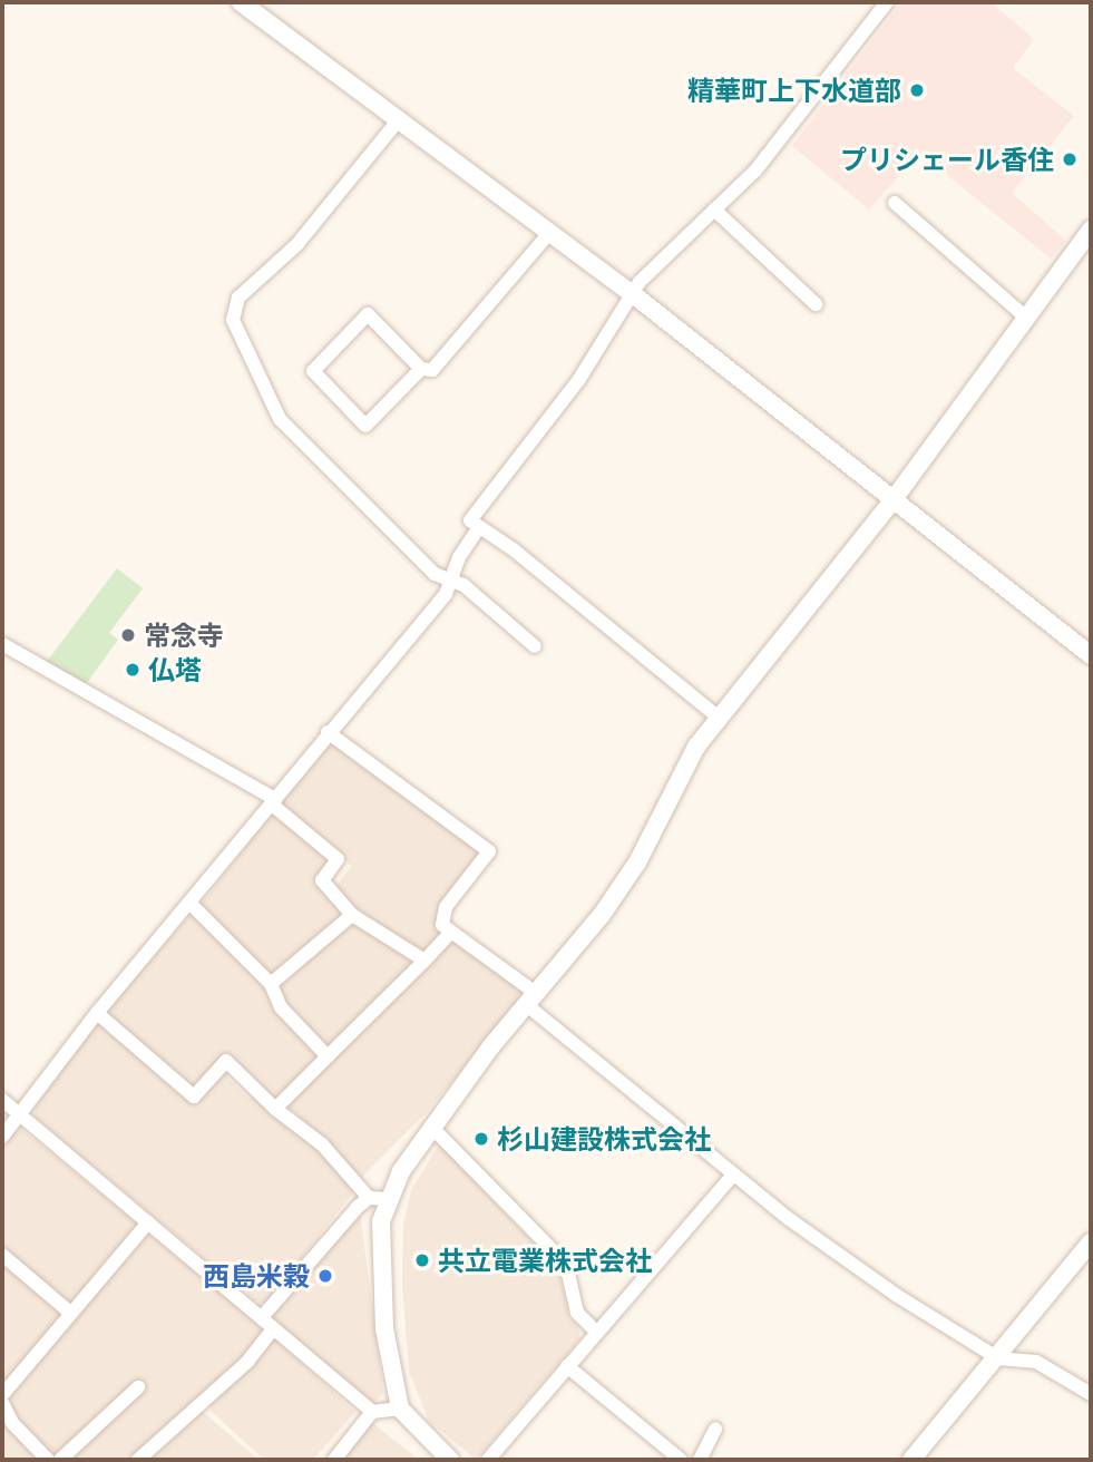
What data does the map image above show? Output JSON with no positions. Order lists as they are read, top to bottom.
{
  "places": [
    "精華町上下水道部",
    "プリシェール香住",
    "常念寺",
    "仏塔",
    "杉山建設株式会社",
    "共立電業株式会社",
    "西島米穀"
  ]
}
